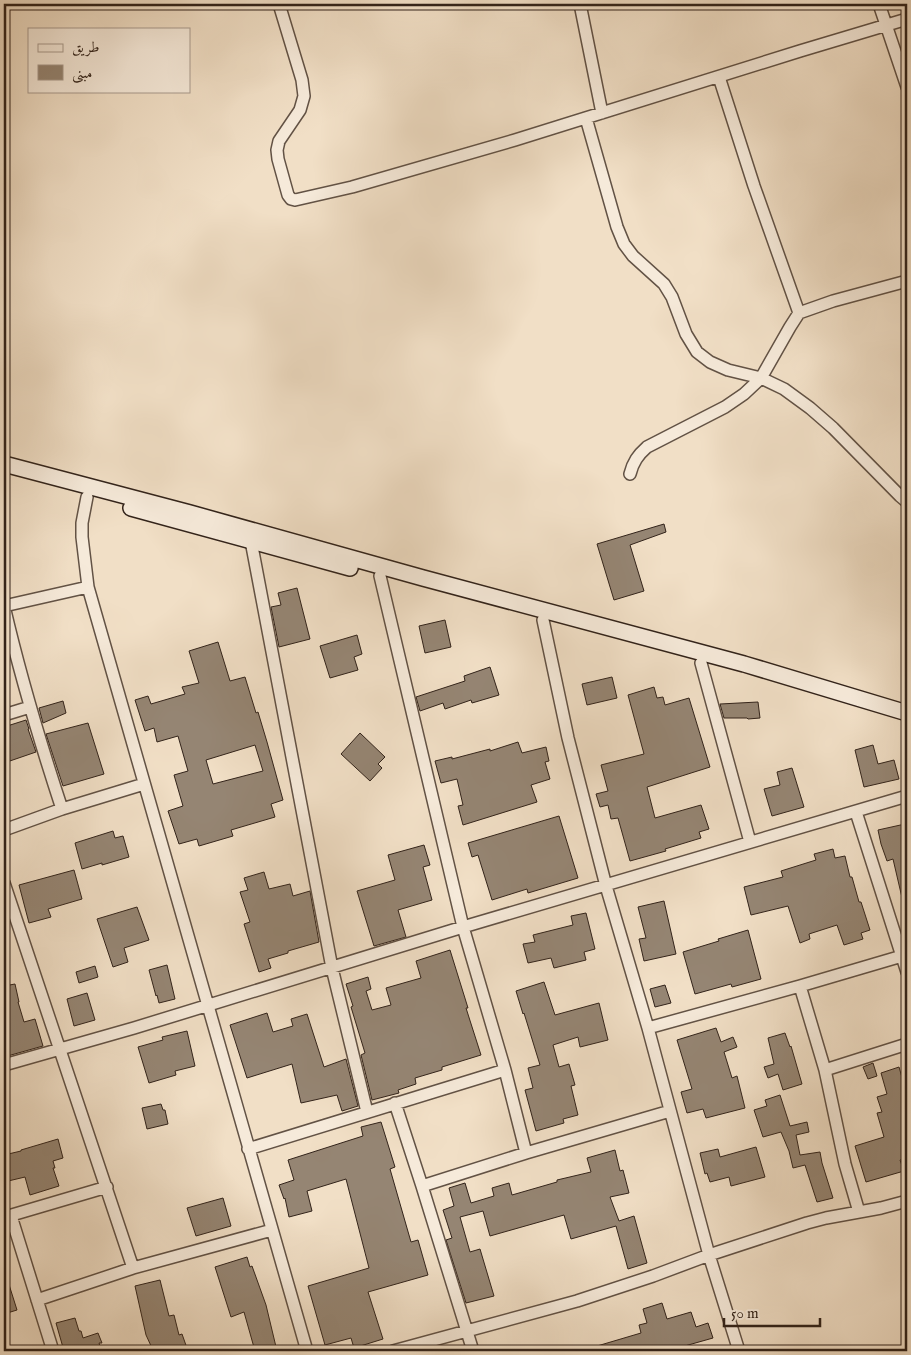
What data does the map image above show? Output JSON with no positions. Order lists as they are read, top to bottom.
{
  "legend": ["طريق", "مبنى"],
  "scale_bar": "50 m"
}
